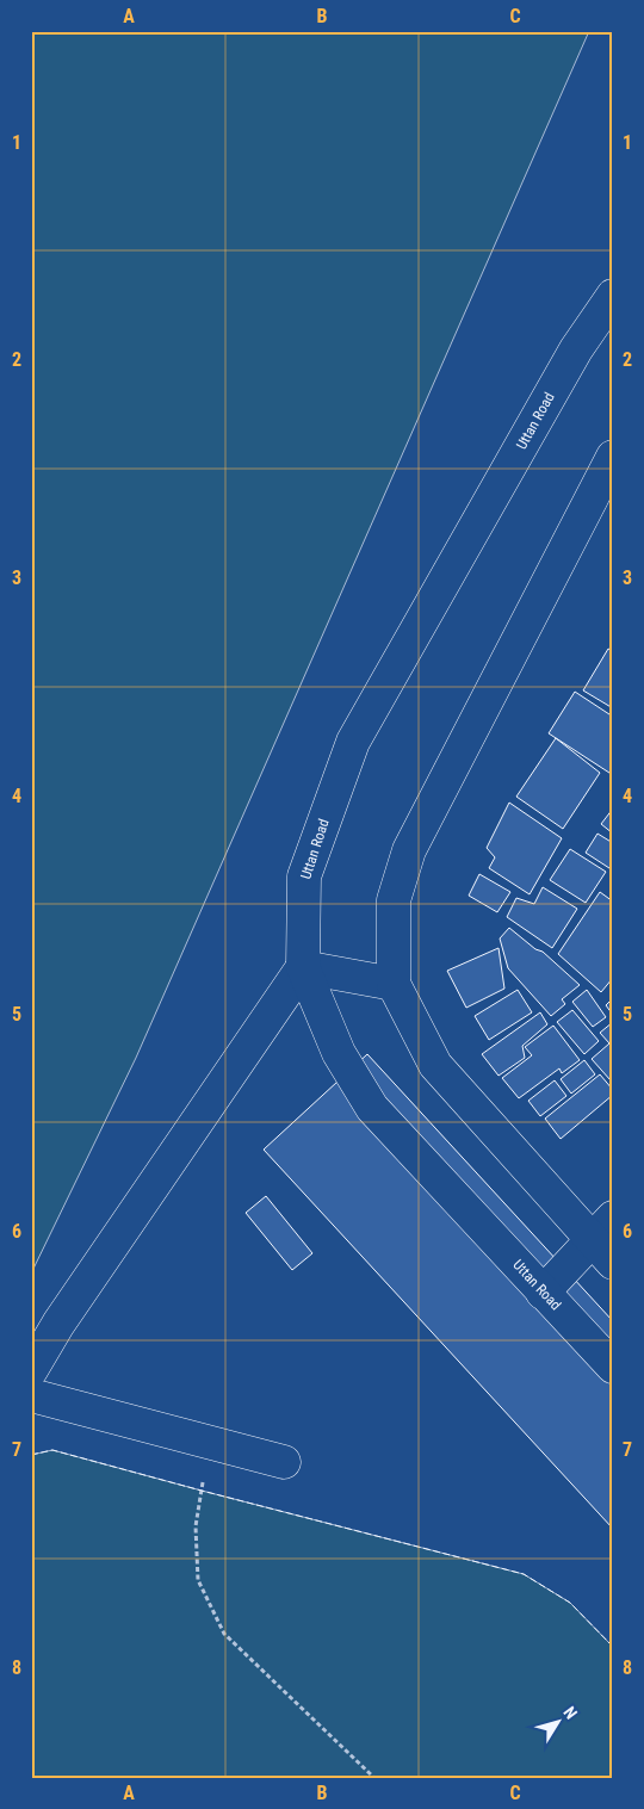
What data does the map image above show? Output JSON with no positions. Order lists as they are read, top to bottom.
{
  "streets": {
    "main road": ["Uttan Road"]
  },
  "north": "top right",
  "grid": {
    "columns": ["A", "B", "C"],
    "rows": [
      "1",
      "2",
      "3",
      "4",
      "5",
      "6",
      "7",
      "8"
    ]
  }
}
